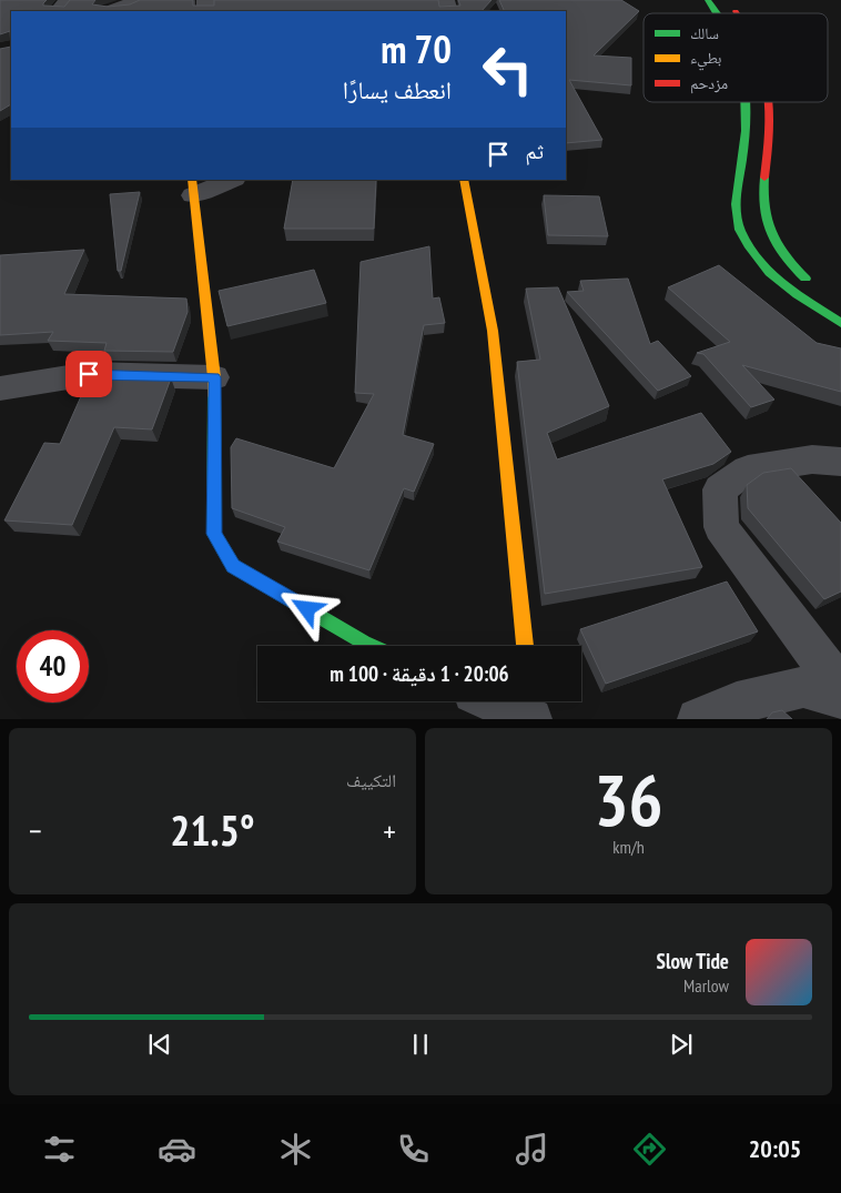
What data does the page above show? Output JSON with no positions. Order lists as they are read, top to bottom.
{
  "legend": ["سالك", "بطيء", "مزدحم"],
  "page": {
    "turn": ["70 m", "انعطف يسارًا"],
    "then": "ثم",
    "limit": "40",
    "trip": "20:06 · 1 دقيقة · 100 m",
    "tile": [
      ["36", "km/h"],
      "التكييف"
    ],
    "heat": ["−", "21.5°", "+"],
    "song": ["Slow Tide", "Marlow"],
    "tabs": "20:05"
  }
}
